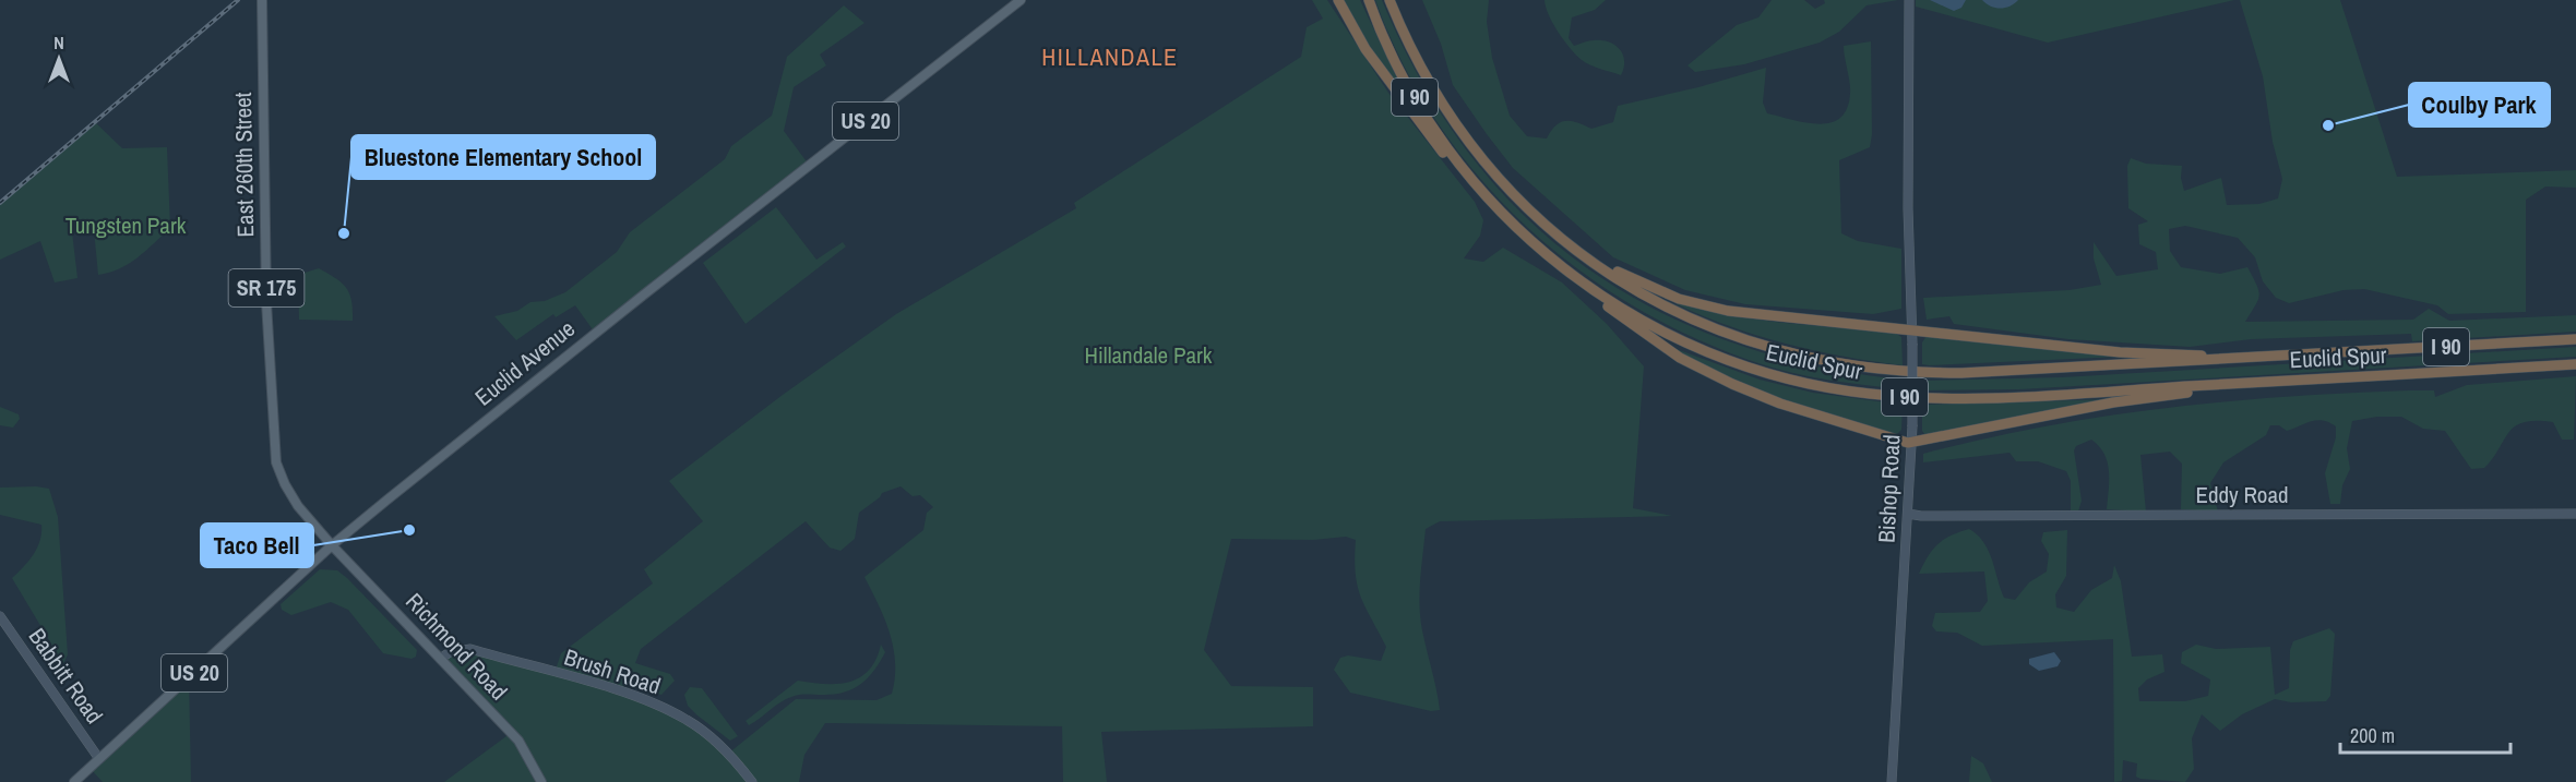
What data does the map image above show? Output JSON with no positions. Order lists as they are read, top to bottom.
{
  "streets": {
    "highway": ["I 90", "Euclid Spur"],
    "main road": [
      "US 20",
      "East 260th Street",
      "SR 175",
      "Euclid Avenue",
      "Richmond Road"
    ],
    "street": [
      "Bishop Road",
      "Eddy Road",
      "Brush Road",
      "Babbitt Road"
    ]
  },
  "crossings": [
    ["East 260th Street", "Euclid Avenue"],
    ["East 260th Street", "Richmond Road"],
    ["Euclid Avenue", "Richmond Road"],
    ["Euclid Avenue", "Babbitt Road"],
    ["Bishop Road", "Eddy Road"],
    ["Richmond Road", "Brush Road"]
  ],
  "districts": ["HILLANDALE"],
  "parks": ["Tungsten Park", "Hillandale Park"],
  "places": ["Coulby Park", "Bluestone Elementary School", "Taco Bell"],
  "scale_bar": "200 m",
  "north": "top"
}
